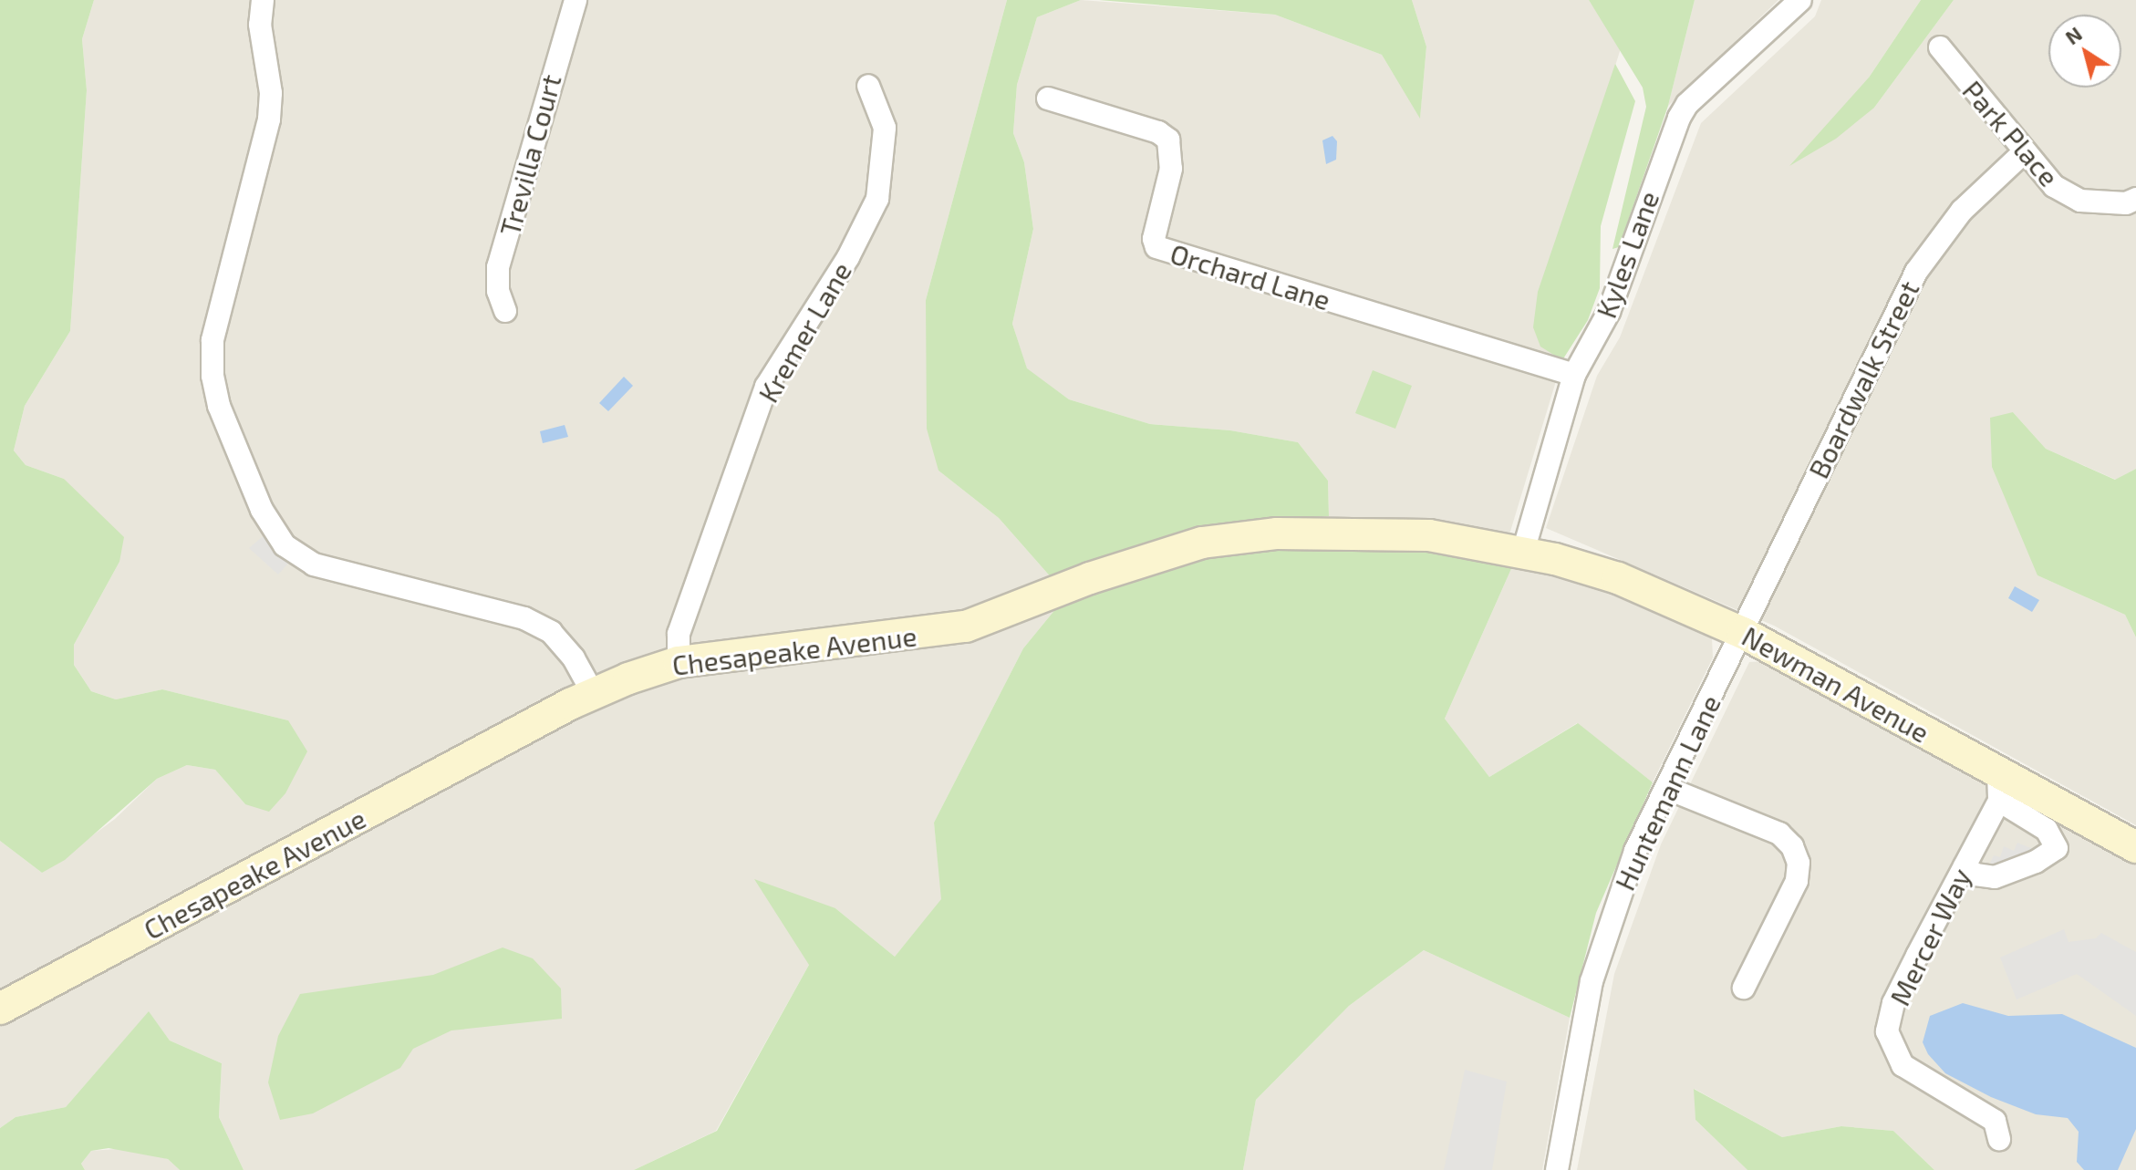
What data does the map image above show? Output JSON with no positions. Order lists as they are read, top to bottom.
{
  "streets": {
    "street": [
      "Park Place",
      "Trevilla Court",
      "Kyles Lane",
      "Orchard Lane",
      "Kremer Lane",
      "Boardwalk Street",
      "Chesapeake Avenue",
      "Newman Avenue",
      "Huntemann Lane",
      "Mercer Way"
    ]
  },
  "crossings": [
    ["Park Place", "Boardwalk Street"],
    ["Kyles Lane", "Orchard Lane"],
    ["Kyles Lane", "Chesapeake Avenue"],
    ["Kyles Lane", "Newman Avenue"],
    ["Kremer Lane", "Chesapeake Avenue"],
    ["Boardwalk Street", "Newman Avenue"],
    ["Boardwalk Street", "Huntemann Lane"],
    ["Chesapeake Avenue", "Newman Avenue"],
    ["Newman Avenue", "Huntemann Lane"],
    ["Newman Avenue", "Mercer Way"]
  ],
  "north": "top left"
}
